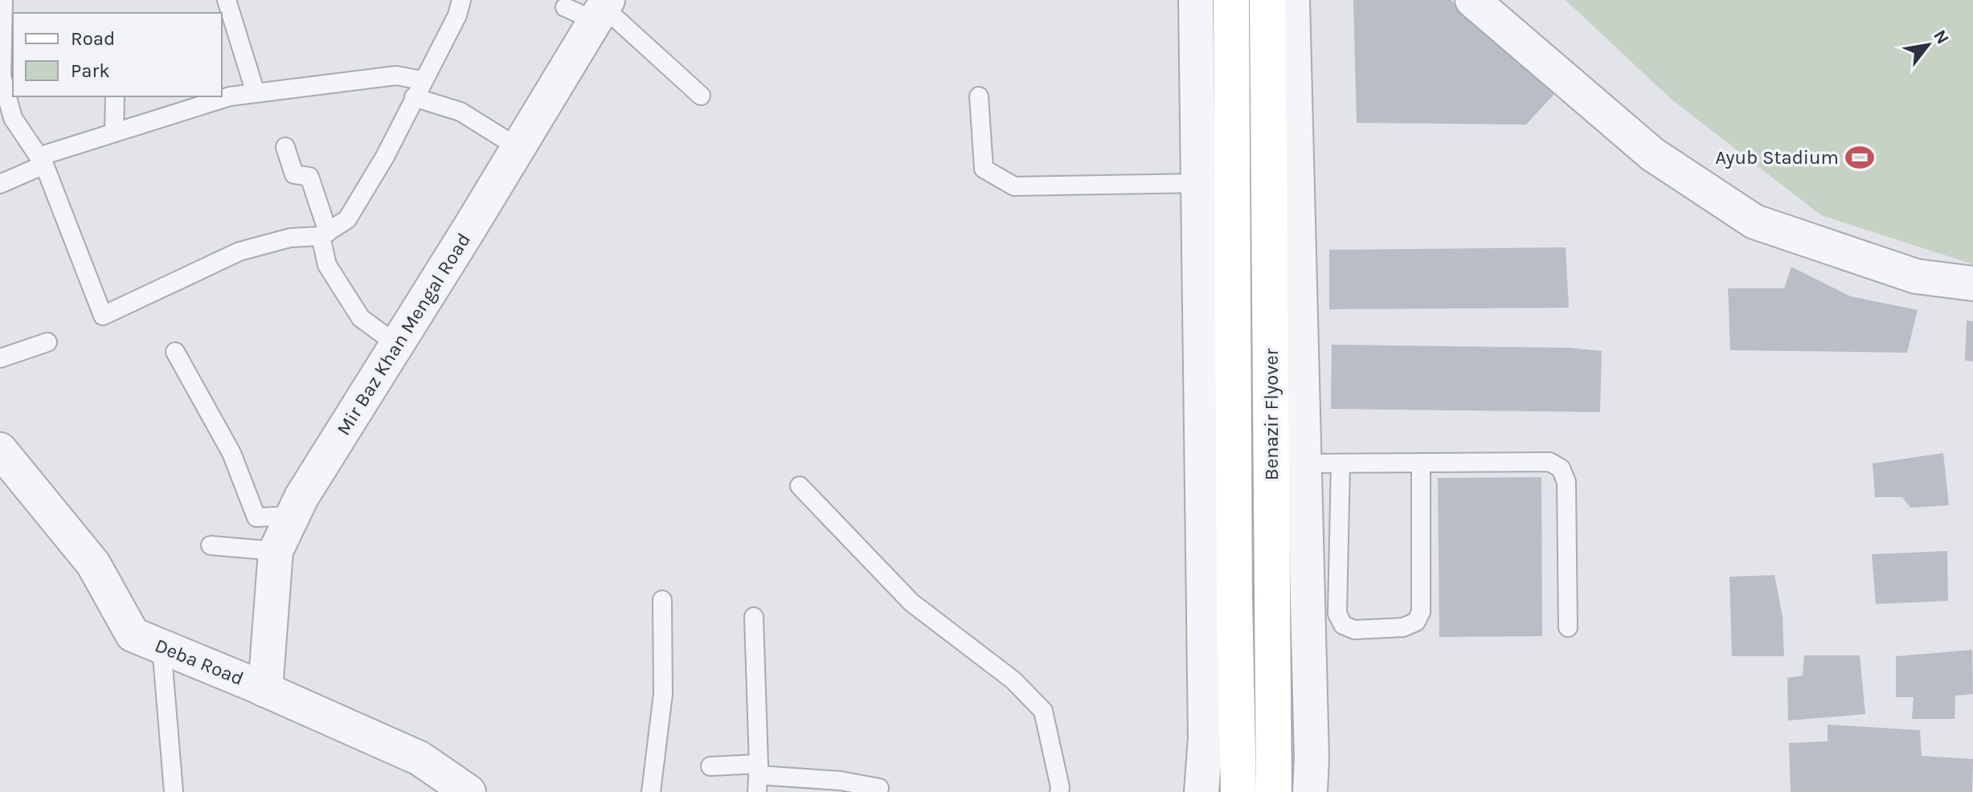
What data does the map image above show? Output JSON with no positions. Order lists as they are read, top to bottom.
{
  "streets": {
    "main road": ["Benazir Flyover"],
    "street": ["Mir Baz Khan Mengal Road", "Deba Road"]
  },
  "crossings": [
    ["Mir Baz Khan Mengal Road", "Deba Road"]
  ],
  "places": {
    "sports": ["Ayub Stadium"]
  },
  "legend": ["Road", "Park"],
  "north": "top right"
}
